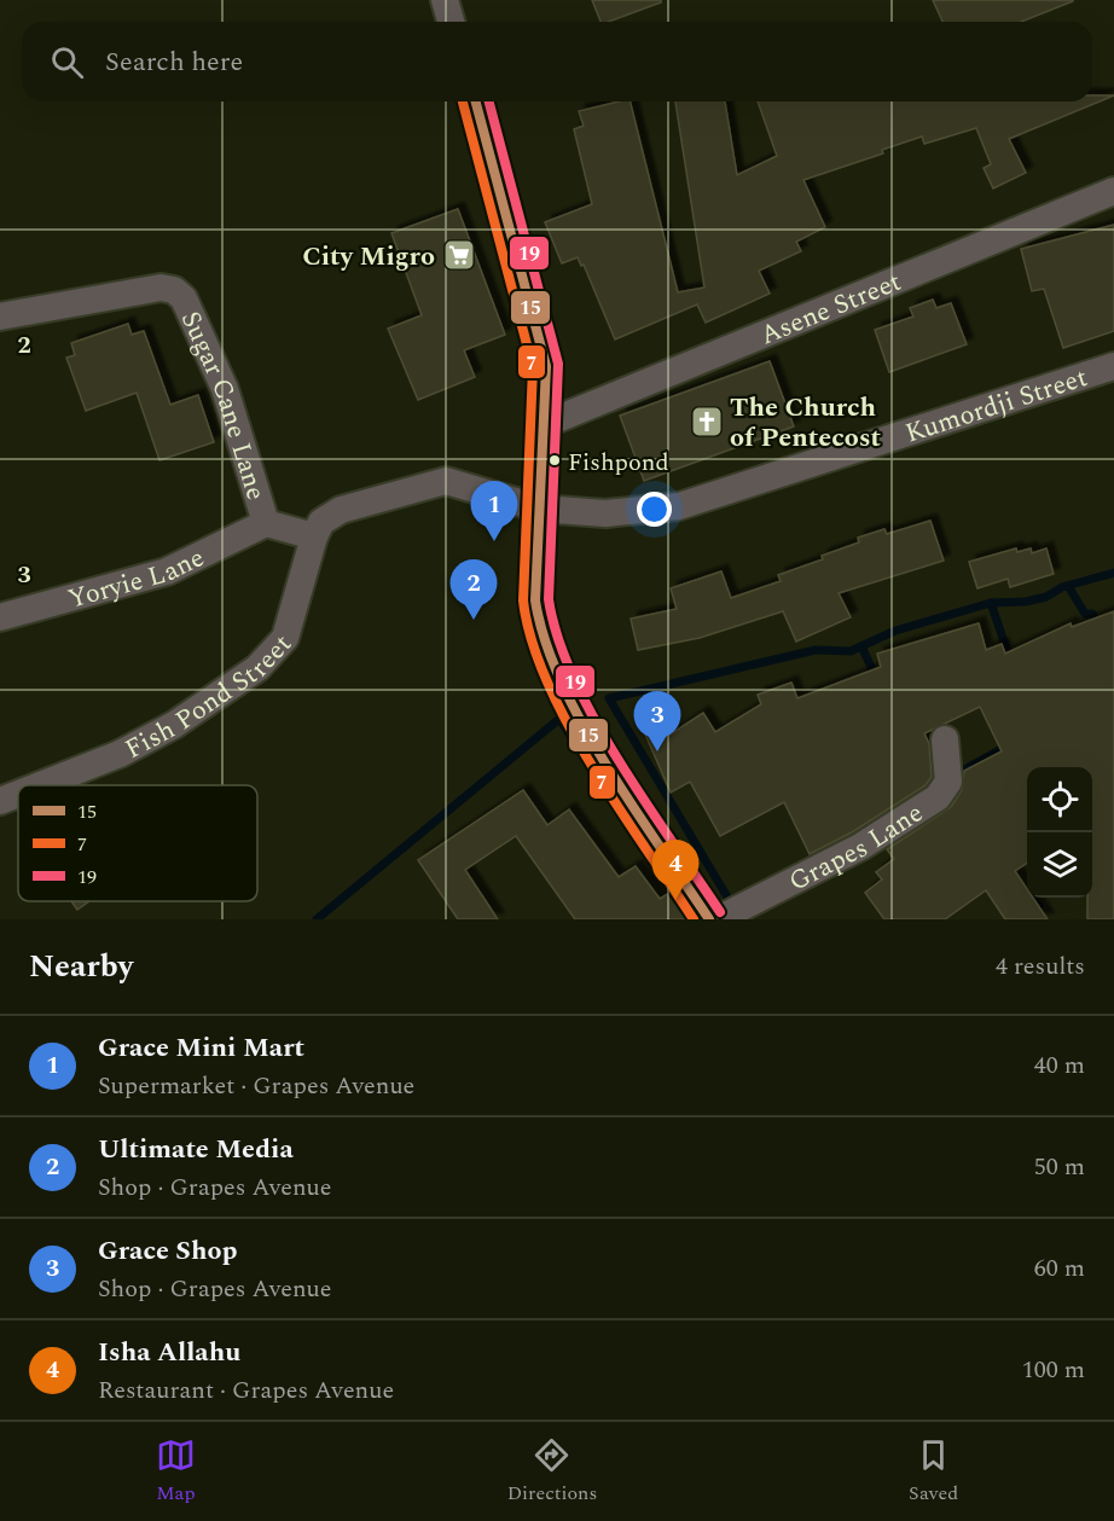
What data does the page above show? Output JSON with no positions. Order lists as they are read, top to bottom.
{
  "streets": {
    "street": [
      "Asene Street",
      "Kumordji Street",
      "Sugar Cane Lane",
      "Yoryie Lane",
      "Fish Pond Street",
      "Grapes Lane"
    ]
  },
  "crossings": [
    ["Kumordji Street", "Fish Pond Street"],
    ["Sugar Cane Lane", "Yoryie Lane"],
    ["Sugar Cane Lane", "Fish Pond Street"]
  ],
  "places": {
    "supermarket": ["City Migro"],
    "church": ["The Church of Pentecost"],
    "other": ["Fishpond"]
  },
  "lines": ["transit line 15", "transit line 7", "transit line 19"],
  "legend": ["15", "7", "19"],
  "page": {
    "search": "Search here",
    "pins": [
      "1",
      "2",
      "3",
      "4"
    ],
    "heading": ["Nearby", "4 results"],
    "list": [
      {
        "mark": "1",
        "name": "Grace Mini Mart",
        "note": "Supermarket · Grapes Avenue",
        "value": "40 m"
      },
      {
        "mark": "2",
        "name": "Ultimate Media",
        "note": "Shop · Grapes Avenue",
        "value": "50 m"
      },
      {
        "mark": "3",
        "name": "Grace Shop",
        "note": "Shop · Grapes Avenue",
        "value": "60 m"
      },
      {
        "mark": "4",
        "name": "Isha Allahu",
        "note": "Restaurant · Grapes Avenue",
        "value": "100 m"
      }
    ],
    "nav": ["Map", "Directions", "Saved"]
  },
  "grid": {
    "rows": ["2", "3"]
  }
}
